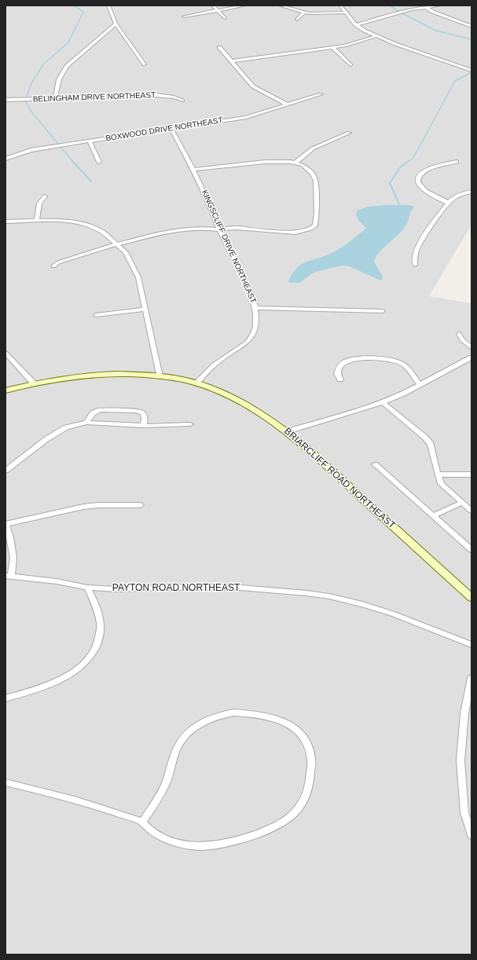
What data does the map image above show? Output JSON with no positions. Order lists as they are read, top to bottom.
{
  "streets": {
    "main road": ["BRIARCLIFF ROAD NORTHEAST"],
    "street": [
      "BELINGHAM DRIVE NORTHEAST",
      "BOXWOOD DRIVE NORTHEAST",
      "KINGSCLIFF DRIVE NORTHEAST",
      "PAYTON ROAD NORTHEAST"
    ]
  },
  "crossings": [
    ["BOXWOOD DRIVE NORTHEAST", "KINGSCLIFF DRIVE NORTHEAST"],
    ["KINGSCLIFF DRIVE NORTHEAST", "BRIARCLIFF ROAD NORTHEAST"]
  ]
}
